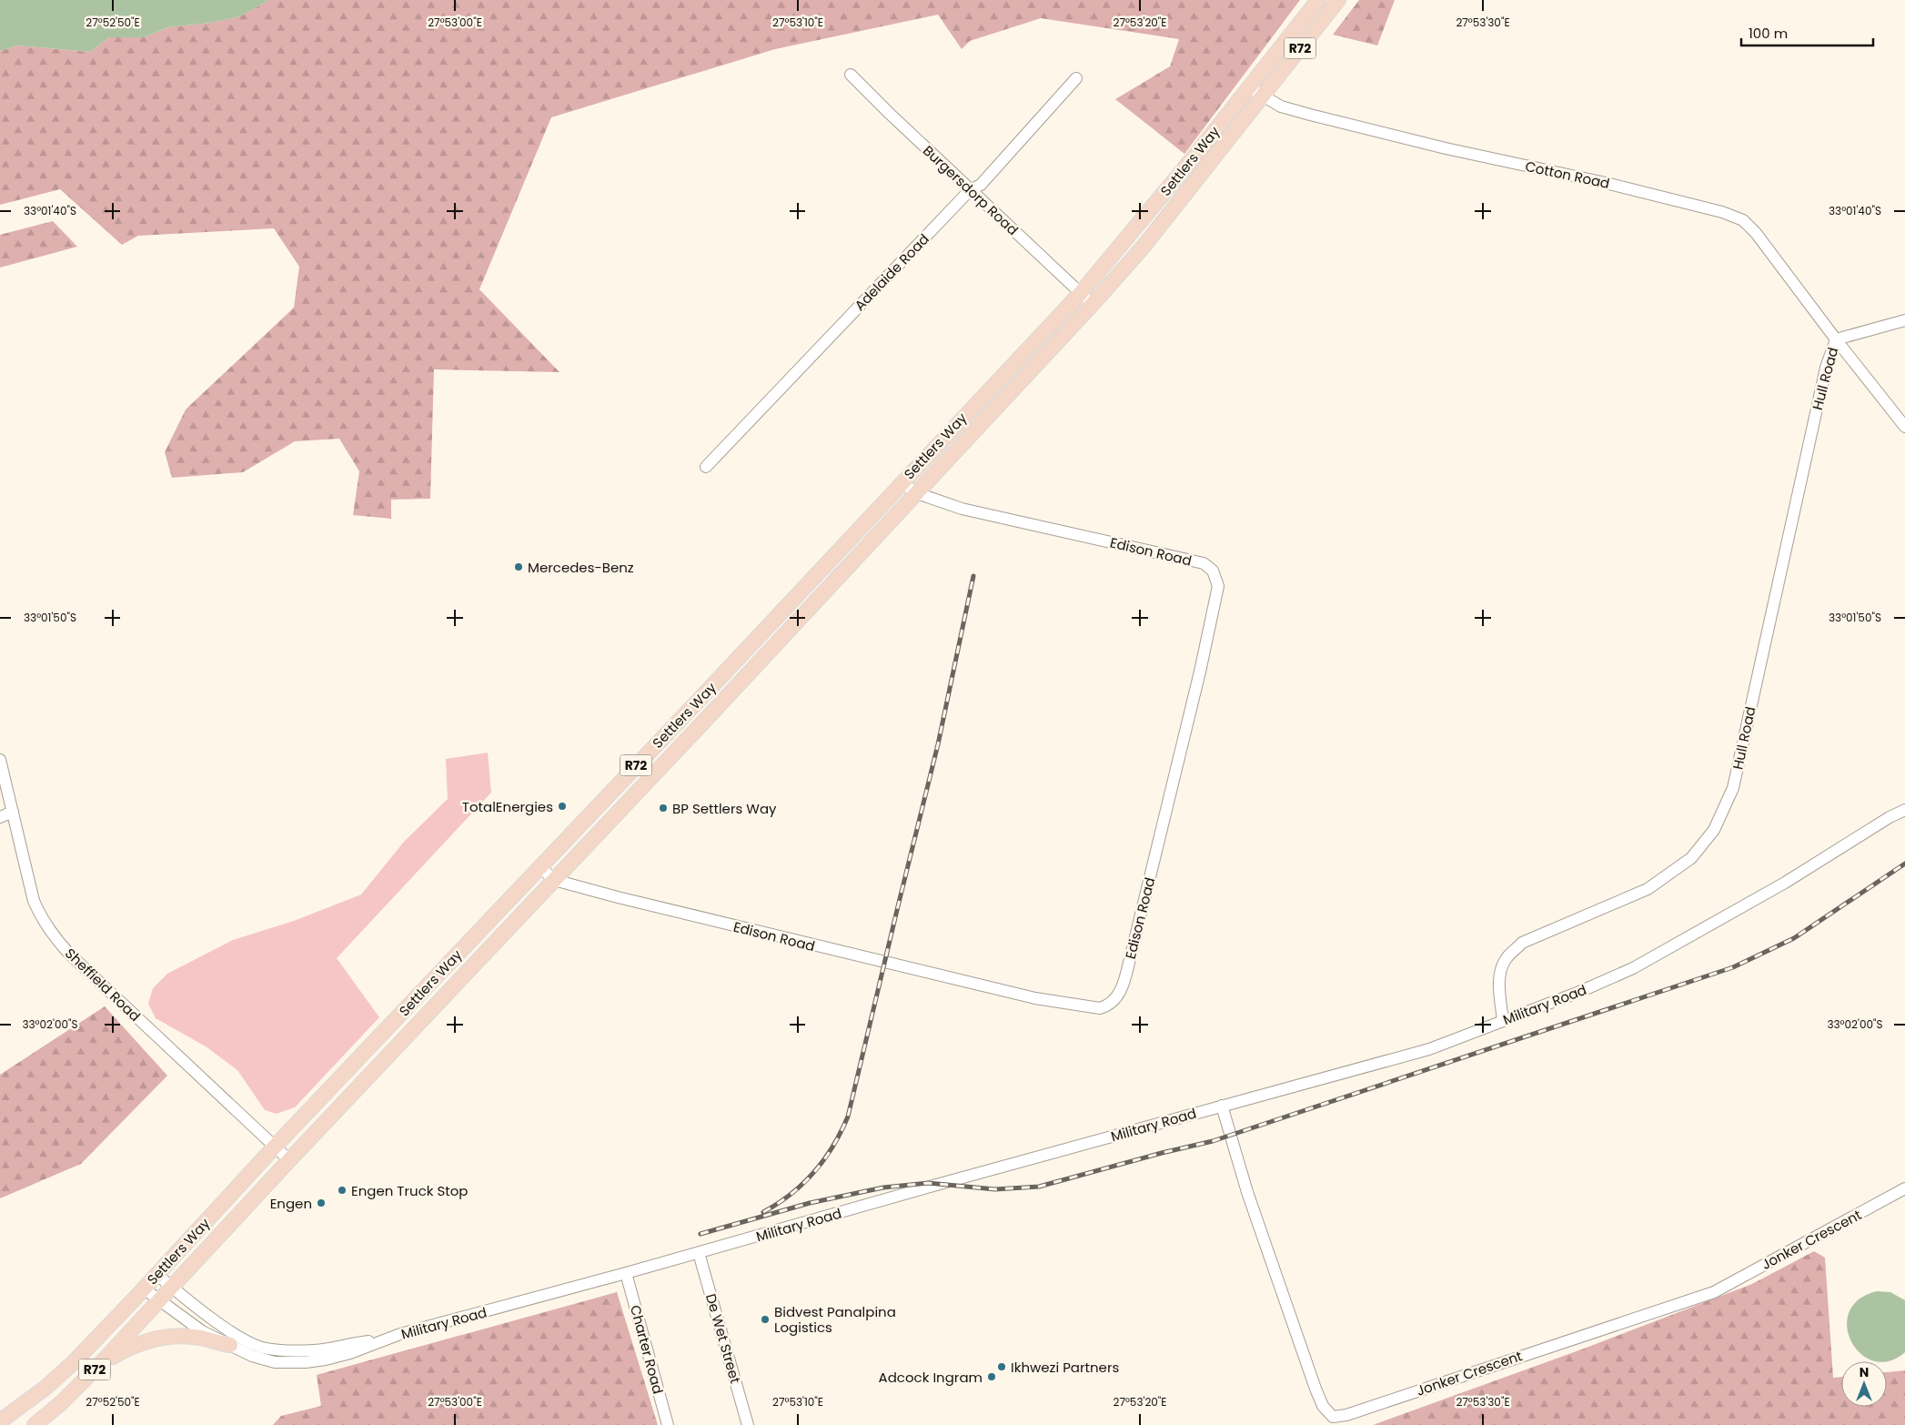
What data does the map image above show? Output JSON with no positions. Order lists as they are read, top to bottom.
{
  "streets": {
    "main road": ["R72", "Settlers Way"],
    "street": [
      "Cotton Road",
      "Burgersdorp Road",
      "Adelaide Road",
      "Hull Road",
      "Edison Road",
      "Sheffield Road",
      "Military Road",
      "Jonker Crescent",
      "De Wet Street",
      "Charter Road"
    ]
  },
  "crossings": [
    ["Settlers Way", "Cotton Road"],
    ["Settlers Way", "Burgersdorp Road"],
    ["Settlers Way", "Edison Road"],
    ["Settlers Way", "Sheffield Road"],
    ["Settlers Way", "Military Road"],
    ["Cotton Road", "Hull Road"],
    ["Burgersdorp Road", "Adelaide Road"],
    ["Hull Road", "Military Road"],
    ["Military Road", "Jonker Crescent"],
    ["Military Road", "De Wet Street"],
    ["Military Road", "Charter Road"]
  ],
  "places": [
    "Mercedes-Benz",
    "TotalEnergies",
    "BP Settlers Way",
    "Engen Truck Stop",
    "Engen",
    "Bidvest Panalpina Logistics",
    "Ikhwezi Partners",
    "Adcock Ingram"
  ],
  "scale_bar": "100 m",
  "north": "top",
  "coordinates": [
    "27°52'50\"E",
    "27°53'00\"E",
    "27°53'10\"E",
    "27°53'20\"E",
    "27°53'30\"E",
    "33°01'40\"S",
    "33°01'50\"S",
    "33°02'00\"S"
  ]
}
